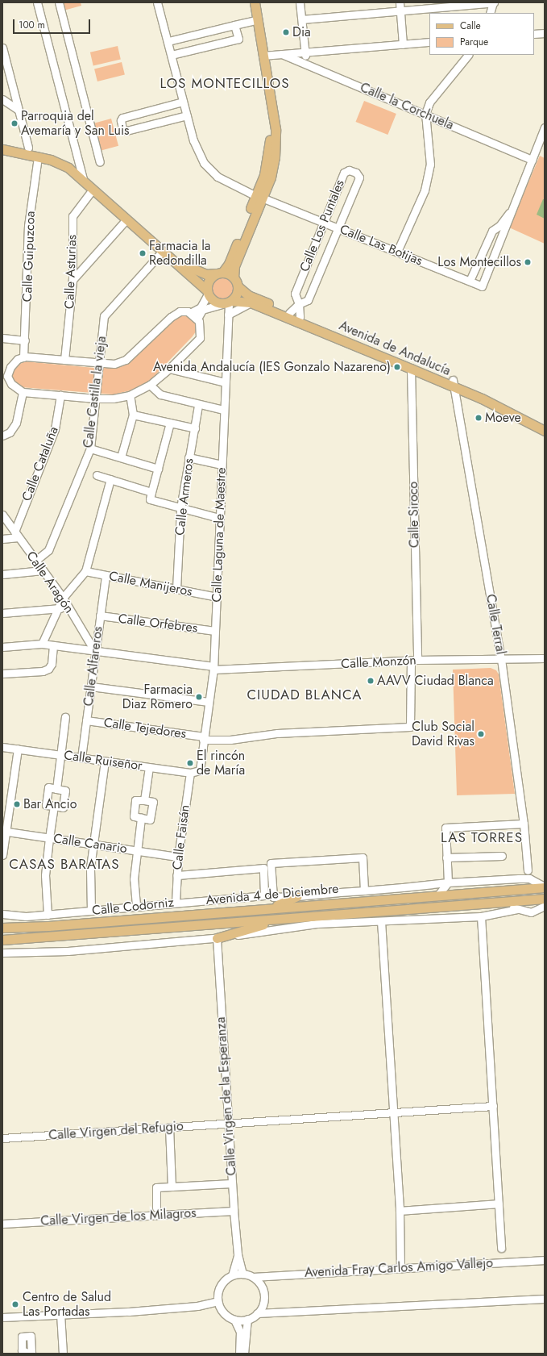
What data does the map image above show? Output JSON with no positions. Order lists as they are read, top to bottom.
{
  "streets": {
    "main road": ["Avenida de Andalucía", "Avenida 4 de Diciembre"],
    "street": [
      "Calle la Corchuela",
      "Calle Los Puntales",
      "Calle Las Botijas",
      "Calle Guipuzcoa",
      "Calle Asturias",
      "Calle Castilla la vieja",
      "Calle Cataluña",
      "Calle Armeros",
      "Calle Siroco",
      "Calle Laguna de Maestre",
      "Calle Aragón",
      "Calle Manijeros",
      "Calle Orfebres",
      "Calle Terral",
      "Calle Monzón",
      "Calle Alfareros",
      "Calle Tejedores",
      "Calle Ruiseñor",
      "Calle Faisán",
      "Calle Canario",
      "Calle Codorniz",
      "Calle Virgen de la Esperanza",
      "Calle Virgen del Refugio",
      "Calle Virgen de los Milagros",
      "Avenida Fray Carlos Amigo Vallejo"
    ]
  },
  "crossings": [
    ["Calle Los Puntales", "Calle Las Botijas"],
    ["Avenida de Andalucía", "Calle Siroco"],
    ["Avenida de Andalucía", "Calle Laguna de Maestre"],
    ["Avenida de Andalucía", "Calle Terral"],
    ["Calle Castilla la vieja", "Calle Aragón"],
    ["Calle Cataluña", "Calle Aragón"],
    ["Calle Armeros", "Calle Manijeros"],
    ["Calle Siroco", "Calle Laguna de Maestre"],
    ["Calle Siroco", "Calle Monzón"],
    ["Calle Siroco", "Calle Tejedores"],
    ["Calle Laguna de Maestre", "Calle Manijeros"],
    ["Calle Laguna de Maestre", "Calle Orfebres"],
    ["Calle Laguna de Maestre", "Calle Monzón"],
    ["Calle Laguna de Maestre", "Calle Tejedores"],
    ["Calle Laguna de Maestre", "Calle Ruiseñor"],
    ["Calle Laguna de Maestre", "Calle Faisán"],
    ["Calle Aragón", "Calle Monzón"],
    ["Calle Aragón", "Calle Alfareros"],
    ["Calle Manijeros", "Calle Alfareros"],
    ["Calle Orfebres", "Calle Alfareros"],
    ["Calle Terral", "Calle Monzón"],
    ["Calle Monzón", "Calle Alfareros"],
    ["Calle Alfareros", "Calle Tejedores"],
    ["Calle Alfareros", "Calle Ruiseñor"],
    ["Calle Ruiseñor", "Calle Faisán"],
    ["Calle Faisán", "Calle Canario"],
    ["Calle Faisán", "Calle Codorniz"],
    ["Calle Virgen de la Esperanza", "Calle Virgen del Refugio"],
    ["Calle Virgen de la Esperanza", "Calle Virgen de los Milagros"],
    ["Calle Virgen de la Esperanza", "Avenida Fray Carlos Amigo Vallejo"]
  ],
  "districts": [
    "LOS MONTECILLOS",
    "CIUDAD BLANCA",
    "LAS TORRES",
    "CASAS BARATAS"
  ],
  "places": [
    "Dia",
    "Parroquia del Avemaría y San Luis",
    "Farmacia la Redondilla",
    "Los Montecillos",
    "Avenida Andalucía (IES Gonzalo Nazareno)",
    "Moeve",
    "AAVV Ciudad Blanca",
    "Farmacia Diaz Romero",
    "Club Social David Rivas",
    "El rincón de María",
    "Bar Ancio",
    "Centro de Salud Las Portadas"
  ],
  "legend": ["Calle", "Parque"],
  "scale_bar": "100 m"
}
